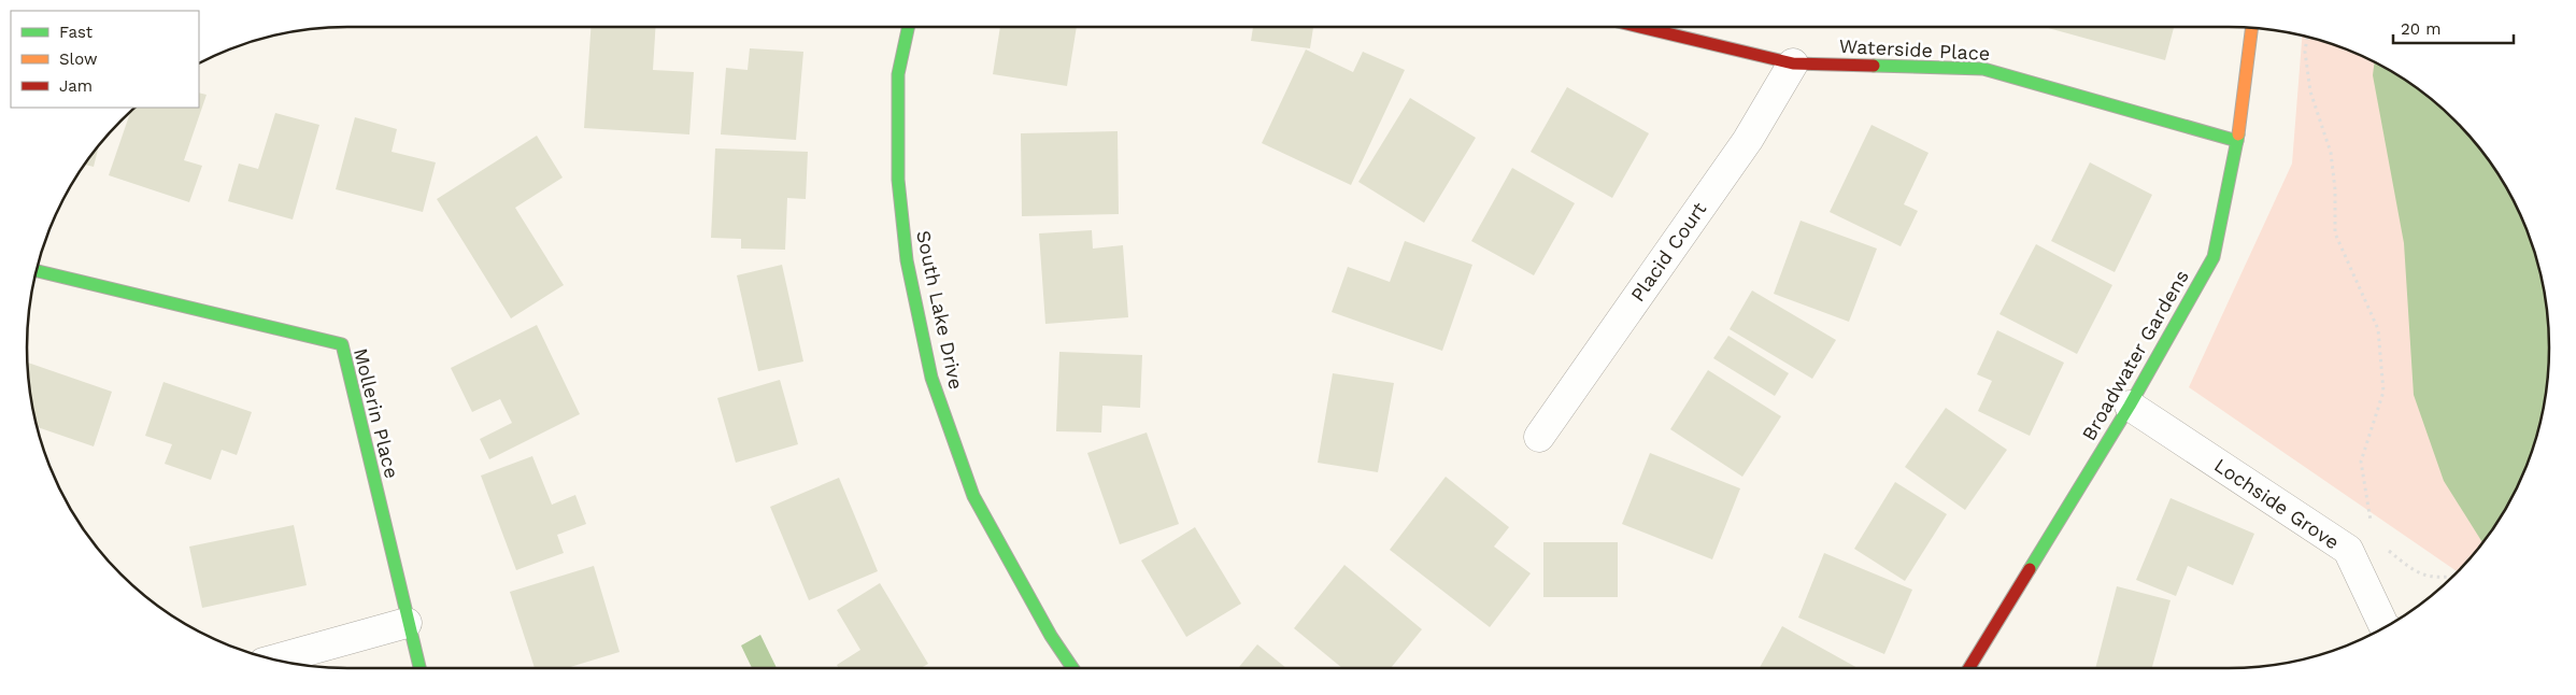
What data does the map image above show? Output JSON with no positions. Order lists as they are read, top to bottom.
{
  "streets": {
    "street": [
      "Waterside Place",
      "Placid Court",
      "South Lake Drive",
      "Broadwater Gardens",
      "Mollerin Place",
      "Lochside Grove"
    ]
  },
  "crossings": [
    ["Waterside Place", "Placid Court"],
    ["Waterside Place", "Broadwater Gardens"],
    ["Broadwater Gardens", "Lochside Grove"]
  ],
  "legend": ["Fast", "Slow", "Jam"],
  "scale_bar": "20 m"
}
